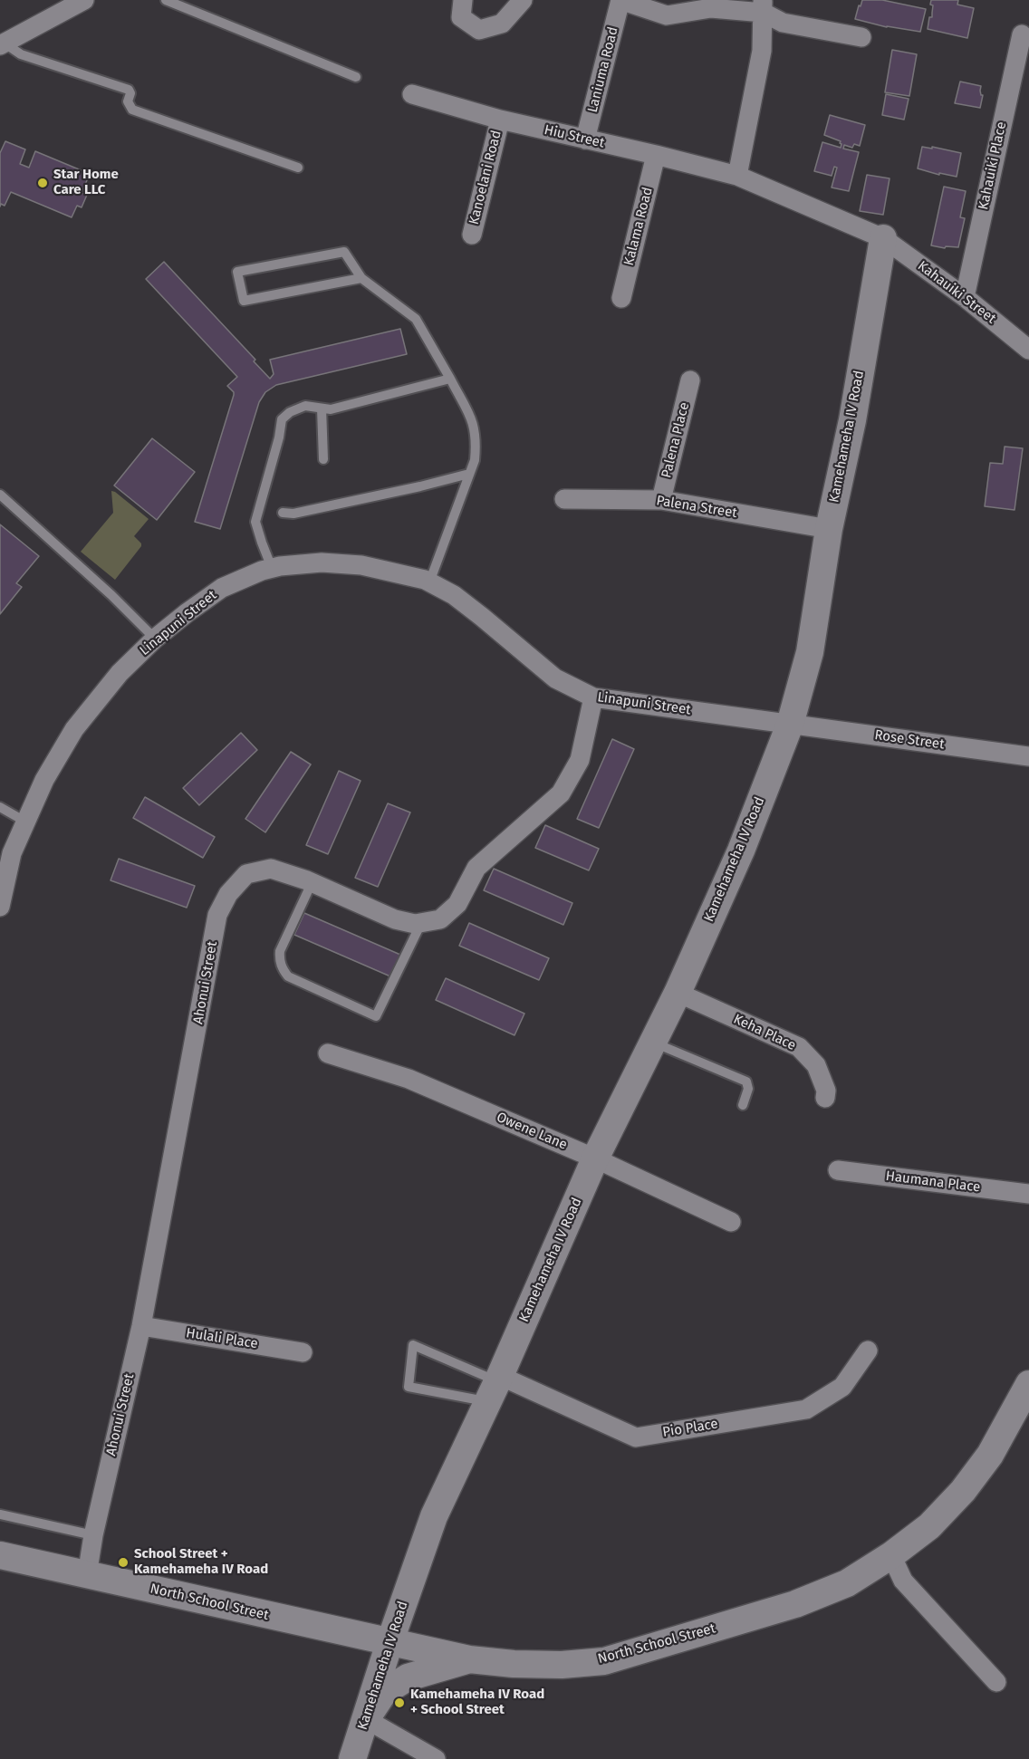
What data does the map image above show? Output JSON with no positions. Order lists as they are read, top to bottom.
{
  "streets": {
    "street": [
      "Laniuma Road",
      "Hiu Street",
      "Kahauiki Place",
      "Kanoelani Road",
      "Kalama Road",
      "Kahauiki Street",
      "Kamehameha IV Road",
      "Palena Place",
      "Palena Street",
      "Linapuni Street",
      "Rose Street",
      "Ahonui Street",
      "Keha Place",
      "Owene Lane",
      "Haumana Place",
      "Hulali Place",
      "Pio Place",
      "North School Street"
    ]
  },
  "crossings": [
    ["Laniuma Road", "Hiu Street"],
    ["Hiu Street", "Kanoelani Road"],
    ["Hiu Street", "Kalama Road"],
    ["Kahauiki Place", "Kahauiki Street"],
    ["Kahauiki Street", "Kamehameha IV Road"],
    ["Kamehameha IV Road", "Palena Street"],
    ["Kamehameha IV Road", "Linapuni Street"],
    ["Kamehameha IV Road", "Rose Street"],
    ["Kamehameha IV Road", "Keha Place"],
    ["Kamehameha IV Road", "Owene Lane"],
    ["Kamehameha IV Road", "Pio Place"],
    ["Kamehameha IV Road", "North School Street"],
    ["Palena Place", "Palena Street"],
    ["Linapuni Street", "Rose Street"],
    ["Linapuni Street", "Ahonui Street"],
    ["Ahonui Street", "Hulali Place"],
    ["Ahonui Street", "North School Street"]
  ],
  "places": ["Star Home Care LLC", "School Street + Kamehameha IV Road", "Kamehameha IV Road + School Street"]
}
